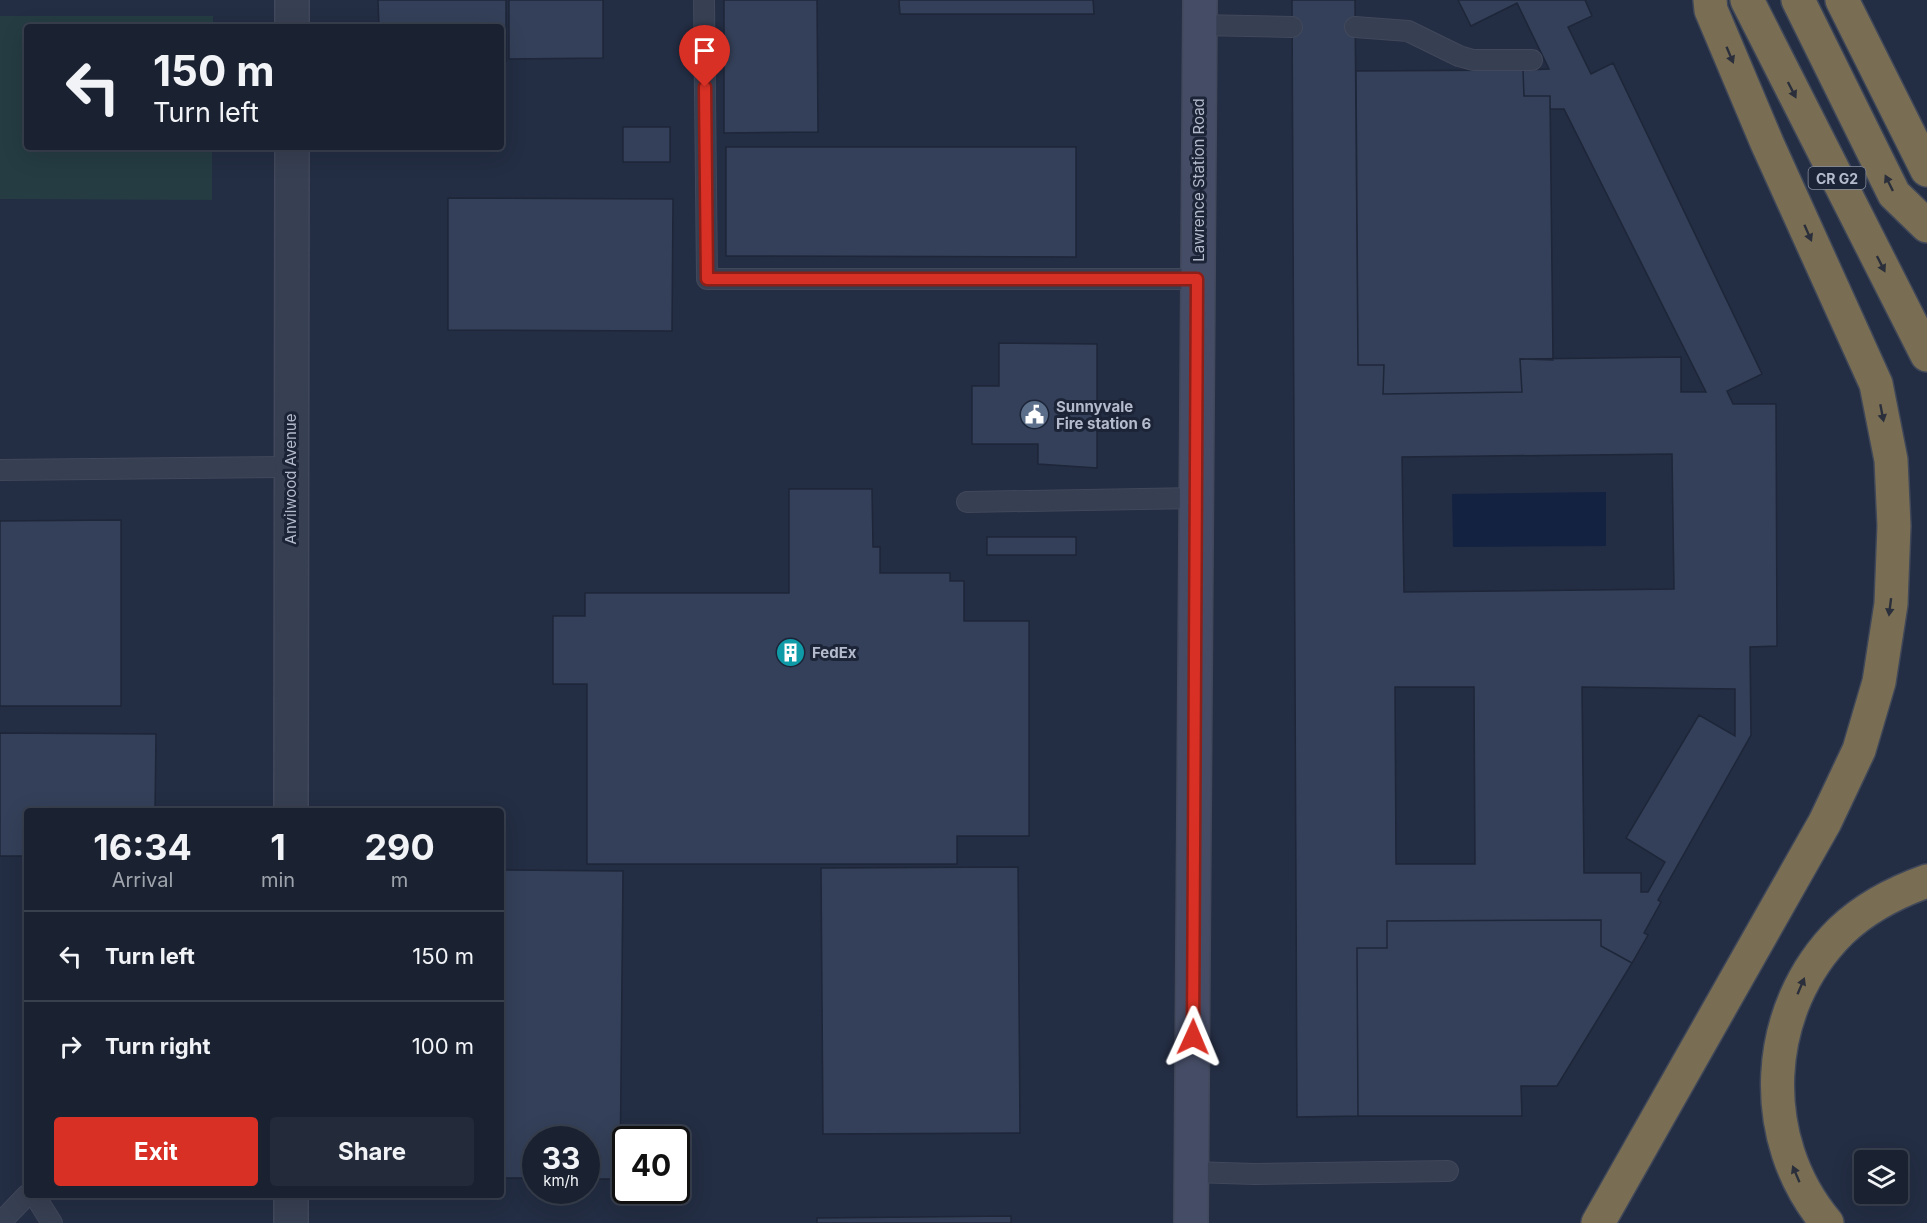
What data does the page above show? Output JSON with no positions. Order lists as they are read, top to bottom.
{
  "streets": {
    "highway": ["CR G2"],
    "street": ["Lawrence Station Road", "Anvilwood Avenue"]
  },
  "places": {
    "public building": ["Sunnyvale Fire station 6"],
    "building": ["FedEx"]
  },
  "page": {
    "turn": ["150 m", "Turn left"],
    "eta": [
      "16:34",
      "Arrival",
      "1",
      "min",
      "290",
      "m"
    ],
    "list": [
      {
        "name": "Turn left",
        "value": "150 m"
      },
      {
        "name": "Turn right",
        "value": "100 m"
      }
    ],
    "buttons": ["Exit", "Share"],
    "speed": "33 km/h",
    "limit": "40"
  }
}
